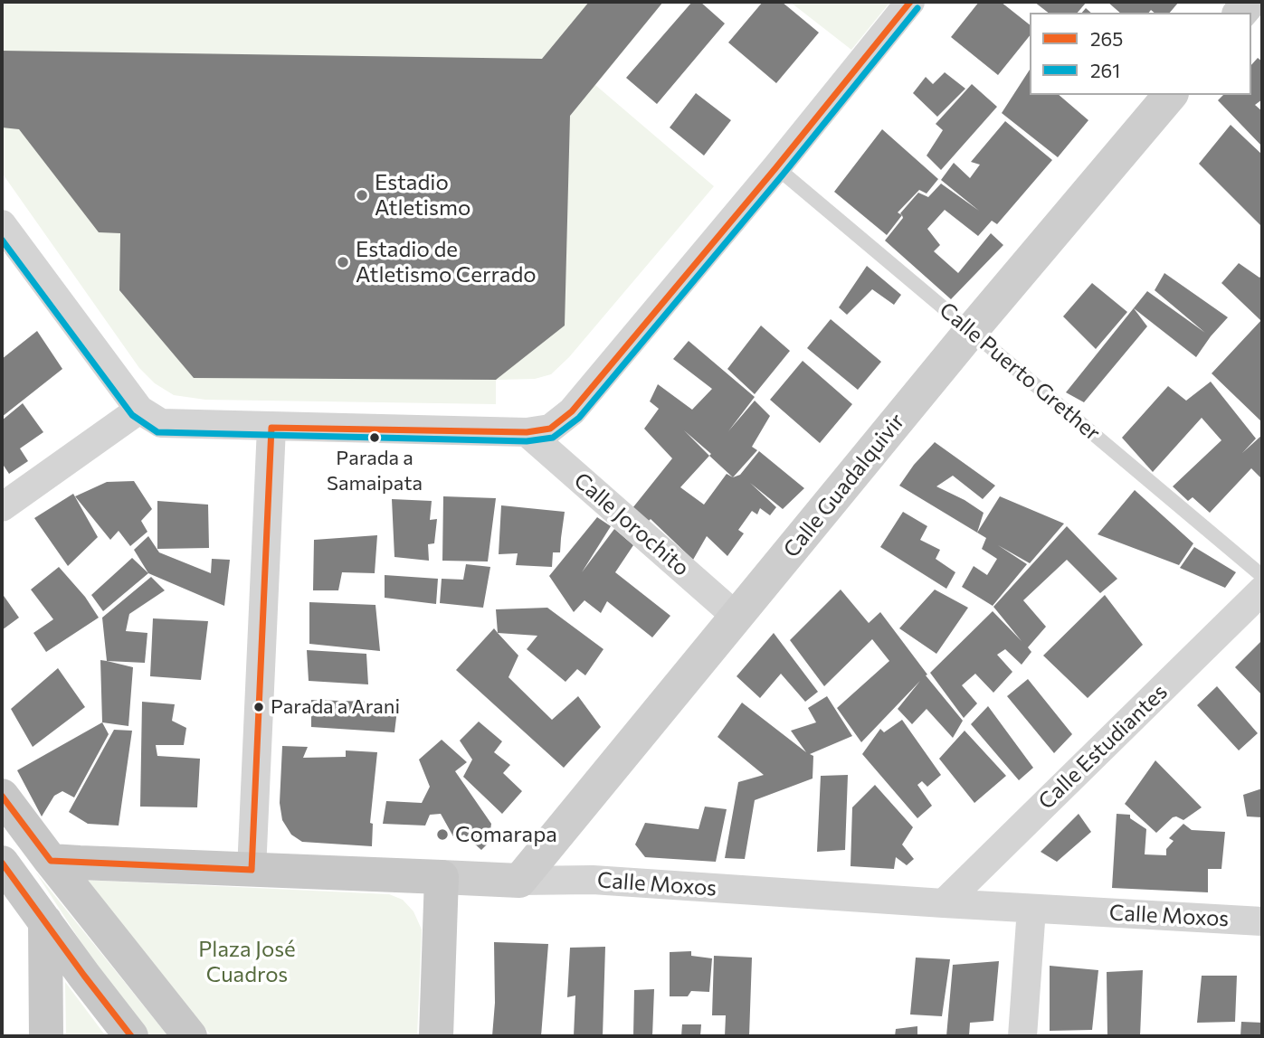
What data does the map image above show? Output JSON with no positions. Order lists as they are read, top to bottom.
{
  "streets": {
    "main road": ["Calle Moxos"],
    "street": ["Calle Guadalquivir", "Calle Jorochito", "Calle Estudiantes"],
    "lane": ["Calle Puerto Grether"]
  },
  "crossings": [
    ["Calle Puerto Grether", "Calle Guadalquivir"],
    ["Calle Guadalquivir", "Calle Jorochito"],
    ["Calle Guadalquivir", "Calle Moxos"],
    ["Calle Estudiantes", "Calle Moxos"]
  ],
  "parks": ["Plaza José Cuadros"],
  "places": [
    "Estadio Atletismo",
    "Estadio de Atletismo Cerrado",
    "Parada a Samaipata",
    "Parada a Arani",
    "Comarapa"
  ],
  "lines": ["transit line 265", "transit line 261"],
  "legend": ["265", "261"]
}
